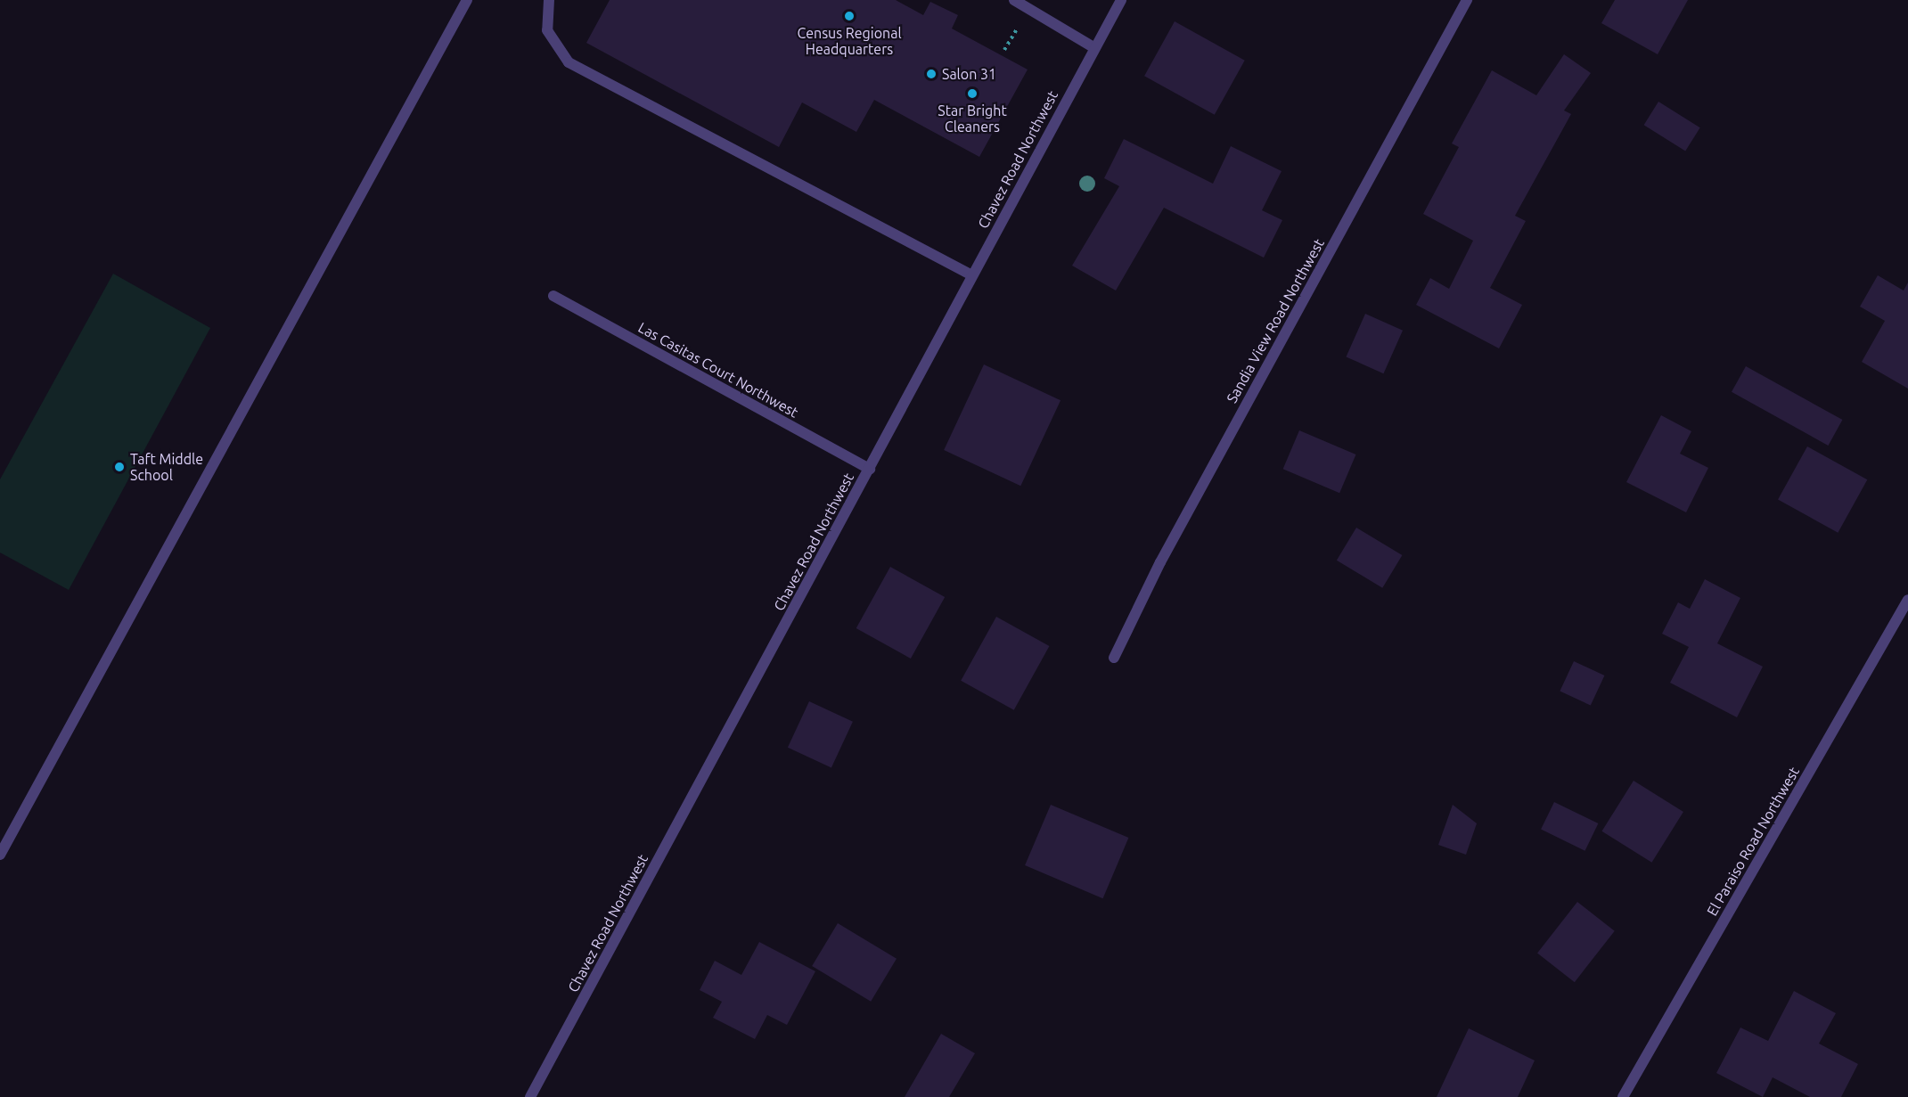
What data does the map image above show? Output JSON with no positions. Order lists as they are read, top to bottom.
{
  "streets": {
    "street": [
      "Chavez Road Northwest",
      "Sandia View Road Northwest",
      "Las Casitas Court Northwest",
      "El Paraiso Road Northwest"
    ]
  },
  "crossings": [
    ["Chavez Road Northwest", "Las Casitas Court Northwest"]
  ],
  "places": [
    "Census Regional Headquarters",
    "Salon 31",
    "Star Bright Cleaners",
    "Taft Middle School"
  ]
}
